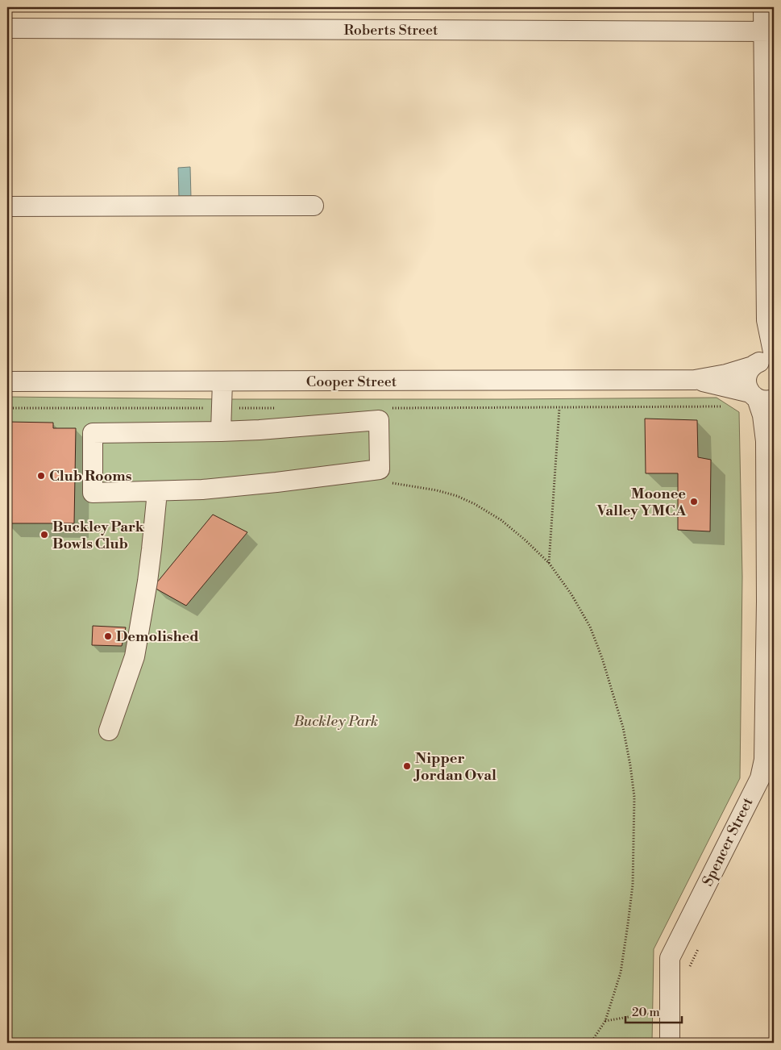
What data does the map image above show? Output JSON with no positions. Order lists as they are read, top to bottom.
{
  "streets": {
    "street": ["Roberts Street", "Cooper Street", "Spencer Street"]
  },
  "crossings": [
    ["Cooper Street", "Spencer Street"]
  ],
  "parks": ["Buckley Park"],
  "places": [
    "Club Rooms",
    "Moonee Valley YMCA",
    "Buckley Park Bowls Club",
    "Demolished",
    "Nipper Jordan Oval"
  ],
  "scale_bar": "20 m"
}
